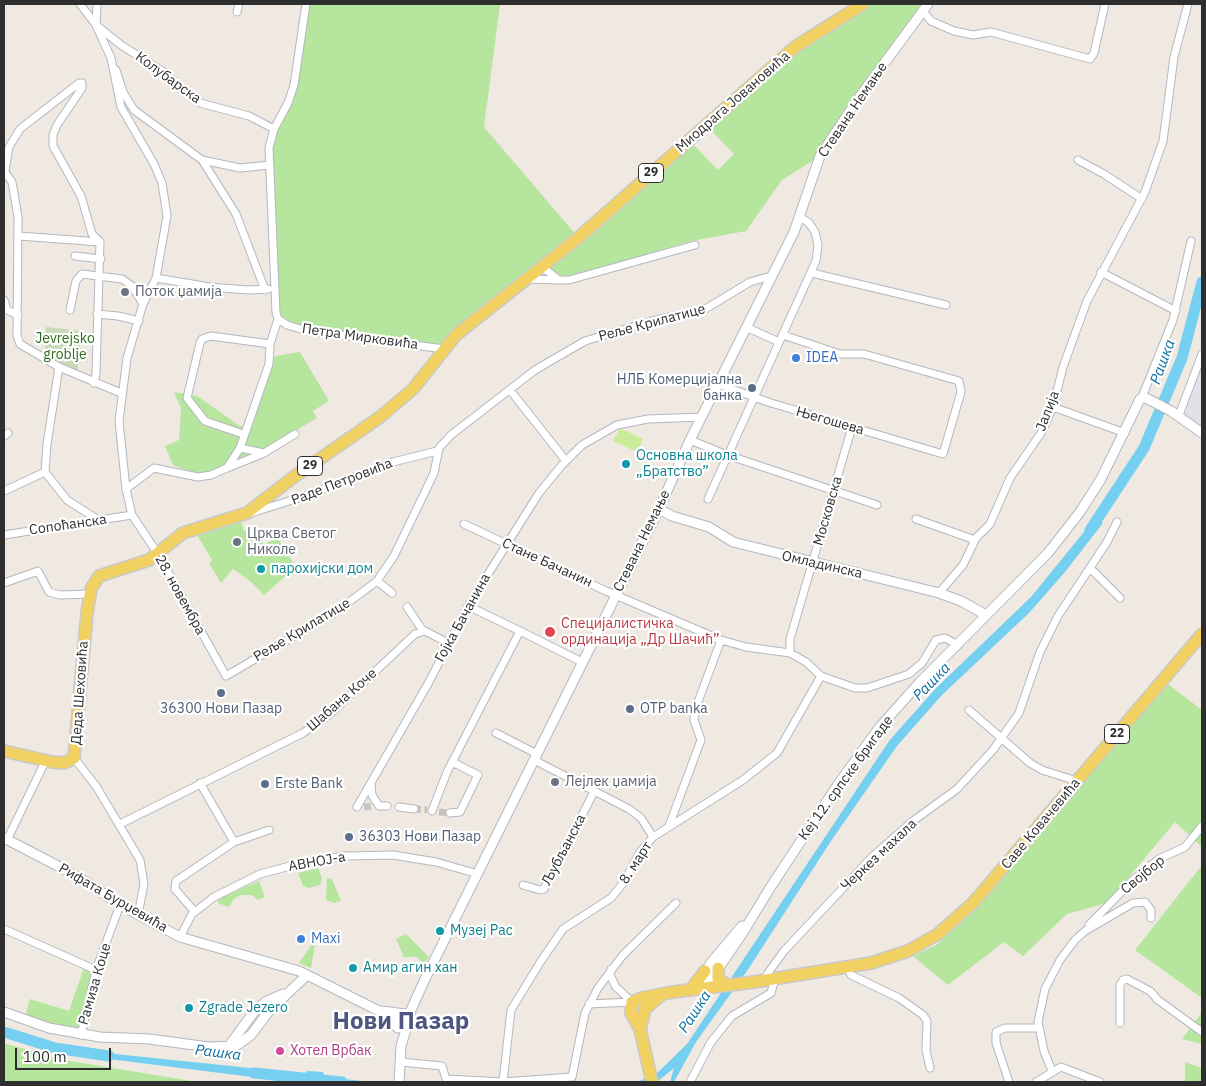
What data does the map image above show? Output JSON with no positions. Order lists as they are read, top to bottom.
{
  "streets": {
    "main road": [
      "Миодрага Јовановића",
      "29",
      "Деда Шеховића",
      "22",
      "Саве Ковачевића"
    ],
    "street": [
      "Колубарска",
      "Стевана Немање",
      "Реље Крилатице",
      "Петра Мирковића",
      "Јалија",
      "Његошева",
      "Раде Петровића",
      "Московска",
      "Сопоћанска",
      "Стане Бачанин",
      "Омладинска",
      "28. новембра",
      "Гојка Бачанина",
      "Шабана Коче",
      "Кеј 12. српске бригаде",
      "Љубљанска",
      "Черкез махала",
      "АВНОЈ-а",
      "8. март",
      "Својбор",
      "Рифата Бурџевића",
      "Рамиза Коце"
    ]
  },
  "crossings": [
    ["Миодрага Јовановића", "Петра Мирковића"],
    ["Миодрага Јовановића", "Раде Петровића"],
    ["Миодрага Јовановића", "28. новембра"],
    ["Миодрага Јовановића", "Деда Шеховића"],
    ["Стевана Немање", "Реље Крилатице"],
    ["Стевана Немање", "Његошева"],
    ["Стевана Немање", "Стане Бачанин"],
    ["Стевана Немање", "Омладинска"],
    ["Стевана Немање", "Гојка Бачанина"],
    ["Стевана Немање", "АВНОЈ-а"],
    ["Реље Крилатице", "Раде Петровића"],
    ["Реље Крилатице", "28. новембра"],
    ["Јалија", "Омладинска"],
    ["Његошева", "Московска"],
    ["Московска", "Стане Бачанин"],
    ["Московска", "Омладинска"],
    ["Сопоћанска", "28. новембра"],
    ["Стане Бачанин", "Гојка Бачанина"],
    ["Стане Бачанин", "Кеј 12. српске бригаде"],
    ["Стане Бачанин", "8. март"],
    ["Омладинска", "Кеј 12. српске бригаде"],
    ["28. новембра", "Деда Шеховића"],
    ["Деда Шеховића", "Шабана Коче"],
    ["Деда Шеховића", "Рифата Бурџевића"],
    ["22", "Кеј 12. српске бригаде"],
    ["22", "Саве Ковачевића"],
    ["22", "Черкез махала"],
    ["Саве Ковачевића", "Черкез махала"],
    ["АВНОЈ-а", "Рифата Бурџевића"],
    ["Рифата Бурџевића", "Рамиза Коце"]
  ],
  "districts": ["Нови Пазар"],
  "water": ["Рашка"],
  "parks": ["Jevrejsko groblje"],
  "places": [
    "Поток џамија",
    "IDEA",
    "НЛБ Комерцијална банка",
    "Основна школа „Братство”",
    "Црква Светог Николе",
    "парохијски дом",
    "Специјалистичка ординација „Др Шачић”",
    "36300 Нови Пазар",
    "OTP banka",
    "Лејлек џамија",
    "Erste Bank",
    "36303 Нови Пазар",
    "Музеј Рас",
    "Maxi",
    "Амир агин хан",
    "Zgrade Jezero",
    "Хотел Врбак"
  ],
  "scale_bar": "100 m"
}
